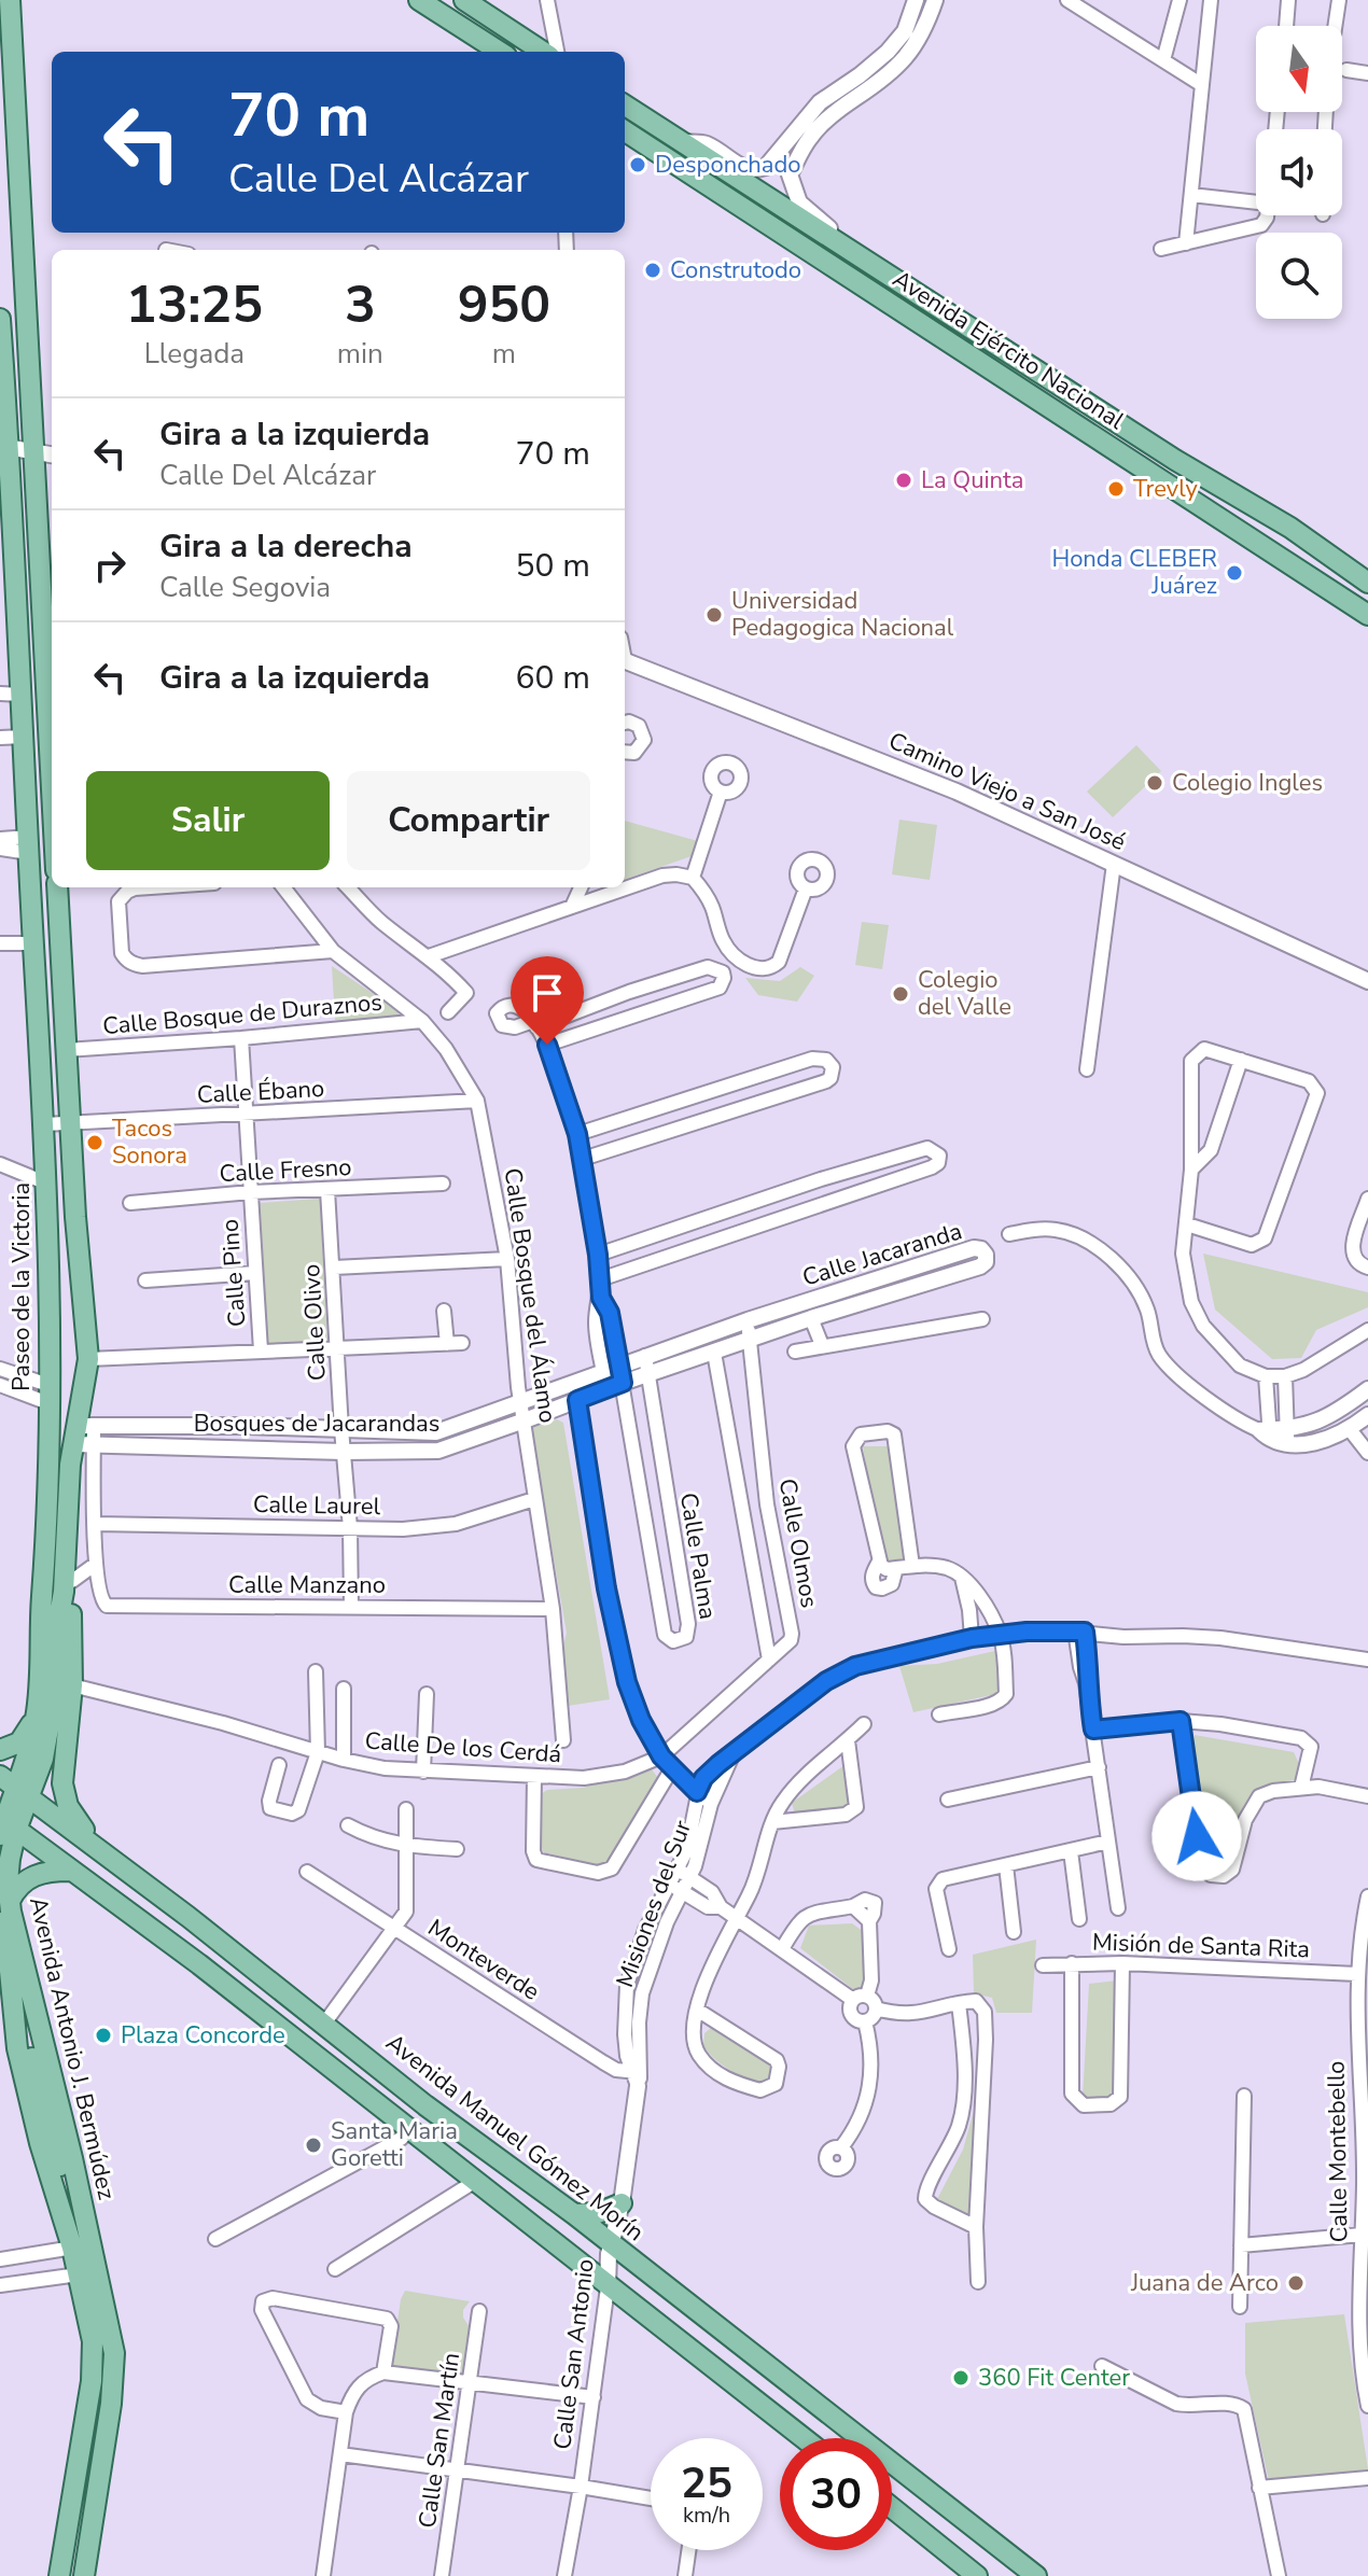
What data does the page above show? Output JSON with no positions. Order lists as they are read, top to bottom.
{
  "streets": {
    "main road": [
      "Avenida Ejército Nacional",
      "Paseo de la Victoria",
      "Avenida Antonio J. Bermúdez",
      "Avenida Manuel Gómez Morín"
    ],
    "street": [
      "Camino Viejo a San José",
      "Calle Bosque de Duraznos",
      "Calle Ébano",
      "Calle Fresno",
      "Calle Jacaranda",
      "Calle Pino",
      "Calle Bosque del Álamo",
      "Calle Olivo",
      "Bosques de Jacarandas",
      "Calle Laurel",
      "Calle Olmos",
      "Calle Palma",
      "Calle Manzano",
      "Calle De los Cerdá",
      "Misiones del Sur",
      "Misión de Santa Rita",
      "Monteverde",
      "Calle Montebello",
      "Calle San Antonio",
      "Calle San Martín"
    ]
  },
  "crossings": [
    ["Calle Bosque de Duraznos", "Calle Pino"],
    ["Calle Bosque de Duraznos", "Calle Bosque del Álamo"],
    ["Calle Ébano", "Calle Pino"],
    ["Calle Ébano", "Paseo de la Victoria"],
    ["Calle Ébano", "Calle Bosque del Álamo"],
    ["Calle Fresno", "Calle Pino"],
    ["Calle Fresno", "Calle Olivo"],
    ["Calle Jacaranda", "Calle Bosque del Álamo"],
    ["Calle Jacaranda", "Calle Olivo"],
    ["Calle Jacaranda", "Bosques de Jacarandas"],
    ["Calle Jacaranda", "Calle Olmos"],
    ["Calle Jacaranda", "Calle Palma"],
    ["Calle Jacaranda", "Calle Manzano"],
    ["Paseo de la Victoria", "Avenida Antonio J. Bermúdez"],
    ["Paseo de la Victoria", "Avenida Manuel Gómez Morín"],
    ["Calle Bosque del Álamo", "Bosques de Jacarandas"],
    ["Calle Bosque del Álamo", "Calle Laurel"],
    ["Calle Bosque del Álamo", "Calle Manzano"],
    ["Calle Olivo", "Bosques de Jacarandas"],
    ["Calle Olivo", "Calle Laurel"],
    ["Calle Olivo", "Calle Manzano"],
    ["Bosques de Jacarandas", "Calle Olmos"],
    ["Bosques de Jacarandas", "Calle Palma"],
    ["Bosques de Jacarandas", "Calle Manzano"],
    ["Calle Laurel", "Calle Manzano"],
    ["Calle Olmos", "Calle De los Cerdá"],
    ["Misiones del Sur", "Monteverde"],
    ["Misiones del Sur", "Calle San Antonio"],
    ["Misión de Santa Rita", "Calle Montebello"],
    ["Monteverde", "Calle San Antonio"],
    ["Avenida Antonio J. Bermúdez", "Avenida Manuel Gómez Morín"],
    ["Avenida Manuel Gómez Morín", "Calle San Antonio"]
  ],
  "places": [
    "Desponchado",
    "Construtodo",
    "La Quinta",
    "Trevly",
    "Honda CLEBER Juárez",
    "Universidad Pedagogica Nacional",
    "Colegio Ingles",
    "Colegio del Valle",
    "Tacos Sonora",
    "Plaza Concorde",
    "Santa Maria Goretti",
    "Juana de Arco",
    "360 Fit Center"
  ],
  "north": "bottom",
  "page": {
    "turn": ["70 m", "Calle Del Alcázar"],
    "eta": [
      "13:25",
      "Llegada",
      "3",
      "min",
      "950",
      "m"
    ],
    "list": [
      {
        "name": "Gira a la izquierda",
        "note": "Calle Del Alcázar",
        "value": "70 m"
      },
      {
        "name": "Gira a la derecha",
        "note": "Calle Segovia",
        "value": "50 m"
      },
      {
        "name": "Gira a la izquierda",
        "value": "60 m"
      }
    ],
    "buttons": ["Salir", "Compartir"],
    "speed": "25 km/h",
    "limit": "30"
  }
}
